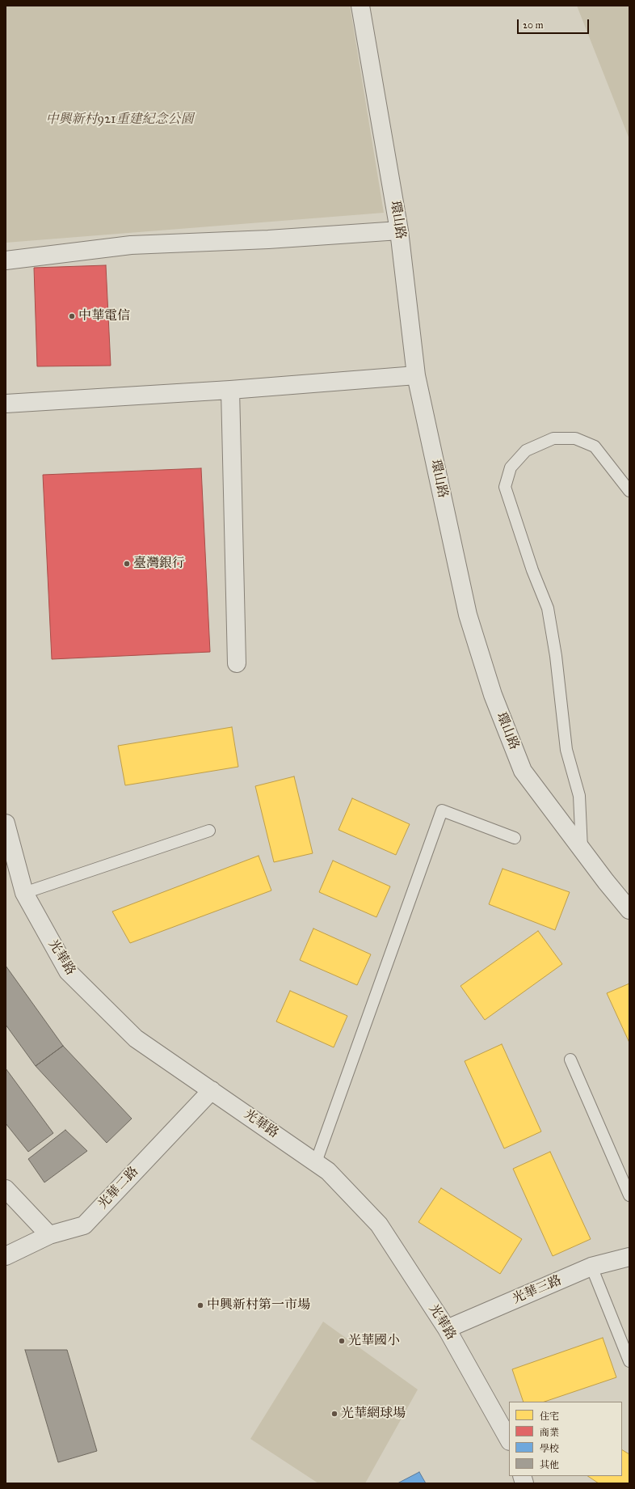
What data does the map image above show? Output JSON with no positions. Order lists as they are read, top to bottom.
{
  "streets": {
    "street": [
      "環山路",
      "光華路",
      "光華二路",
      "光華三路"
    ]
  },
  "crossings": [
    ["光華路", "光華二路"],
    ["光華路", "光華三路"]
  ],
  "parks": ["中興新村921重建紀念公園"],
  "places": [
    "中華電信",
    "臺灣銀行",
    "中興新村第一市場",
    "光華國小",
    "光華網球場"
  ],
  "legend": [
    "住宅",
    "商業",
    "學校",
    "其他"
  ],
  "scale_bar": "20 m"
}
